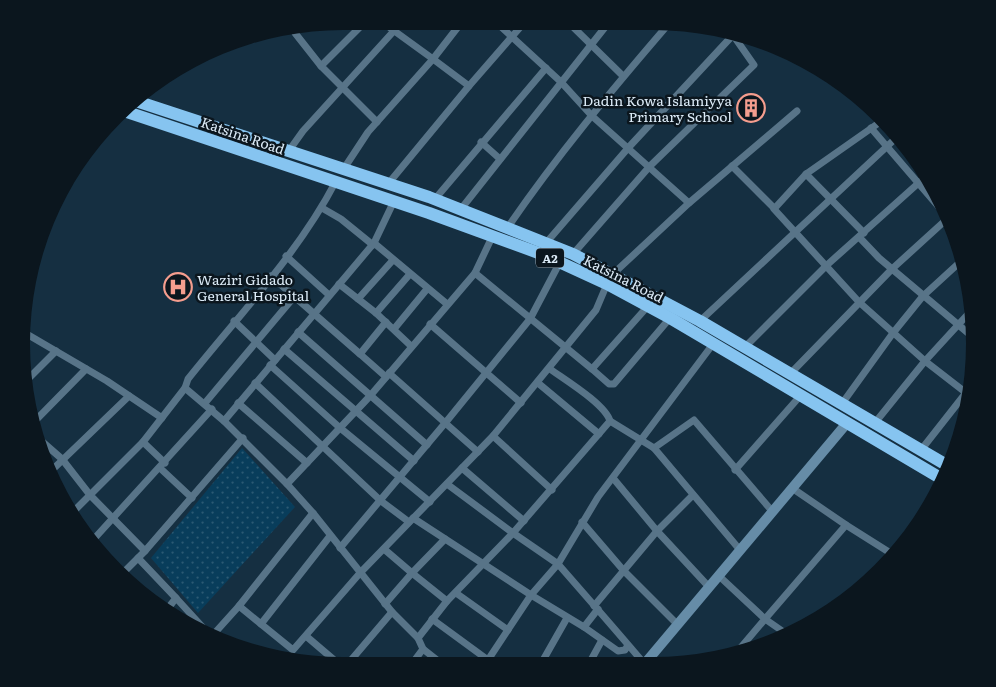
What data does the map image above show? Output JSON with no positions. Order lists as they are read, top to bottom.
{
  "streets": {
    "highway": ["Katsina Road", "A2"]
  },
  "places": {
    "building": ["Dadin Kowa Islamiyya Primary School"],
    "hospital": ["Waziri Gidado General Hospital"]
  }
}
